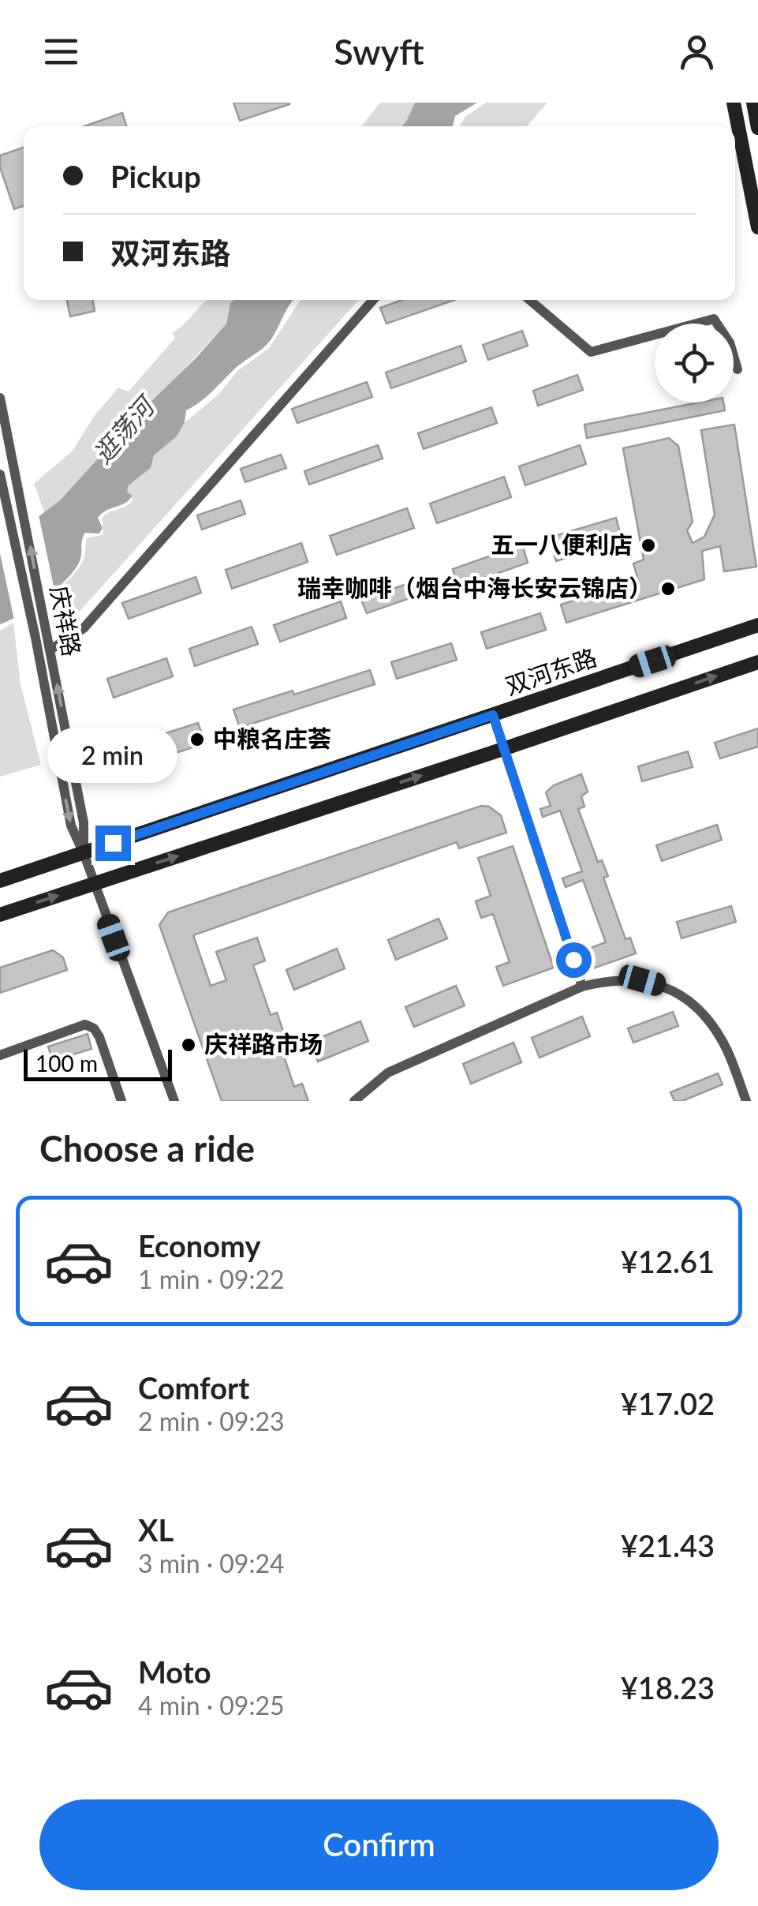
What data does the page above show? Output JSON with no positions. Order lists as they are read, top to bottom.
{
  "streets": {
    "street": ["庆祥路", "双河东路"]
  },
  "crossings": [
    ["庆祥路", "双河东路"]
  ],
  "water": ["逛荡河"],
  "places": [
    "五一八便利店",
    "瑞幸咖啡（烟台中海长安云锦店）",
    "中粮名庄荟",
    "庆祥路市场"
  ],
  "scale_bar": "100 m",
  "page": {
    "header": "Swyft",
    "banner": ["Pickup", "双河东路"],
    "bubble": "2 min",
    "scale": "100 m",
    "heading": "Choose a ride",
    "list": [
      {
        "name": "Economy",
        "note": "1 min · 09:22",
        "value": "¥12.61"
      },
      {
        "name": "Comfort",
        "note": "2 min · 09:23",
        "value": "¥17.02"
      },
      {
        "name": "XL",
        "note": "3 min · 09:24",
        "value": "¥21.43"
      },
      {
        "name": "Moto",
        "note": "4 min · 09:25",
        "value": "¥18.23"
      }
    ],
    "buttons": "Confirm"
  }
}
